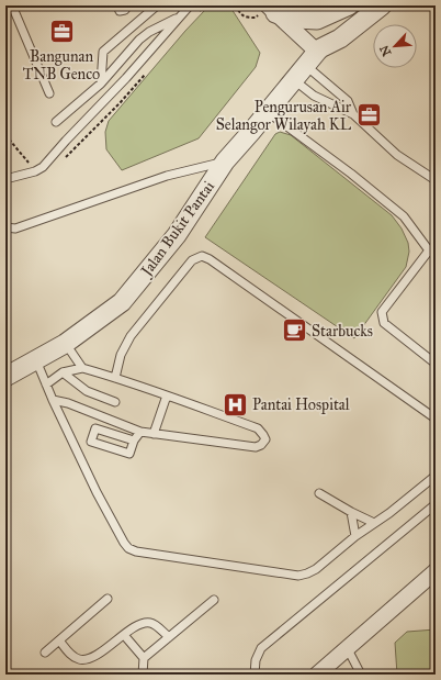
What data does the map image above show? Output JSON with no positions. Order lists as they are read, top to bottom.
{
  "streets": {
    "street": ["Jalan Bukit Pantai"]
  },
  "places": {
    "office": ["Bangunan TNB Genco", "Pengurusan Air Selangor Wilayah KL"],
    "cafe": ["Starbucks"],
    "hospital": ["Pantai Hospital"]
  },
  "north": "bottom left"
}
